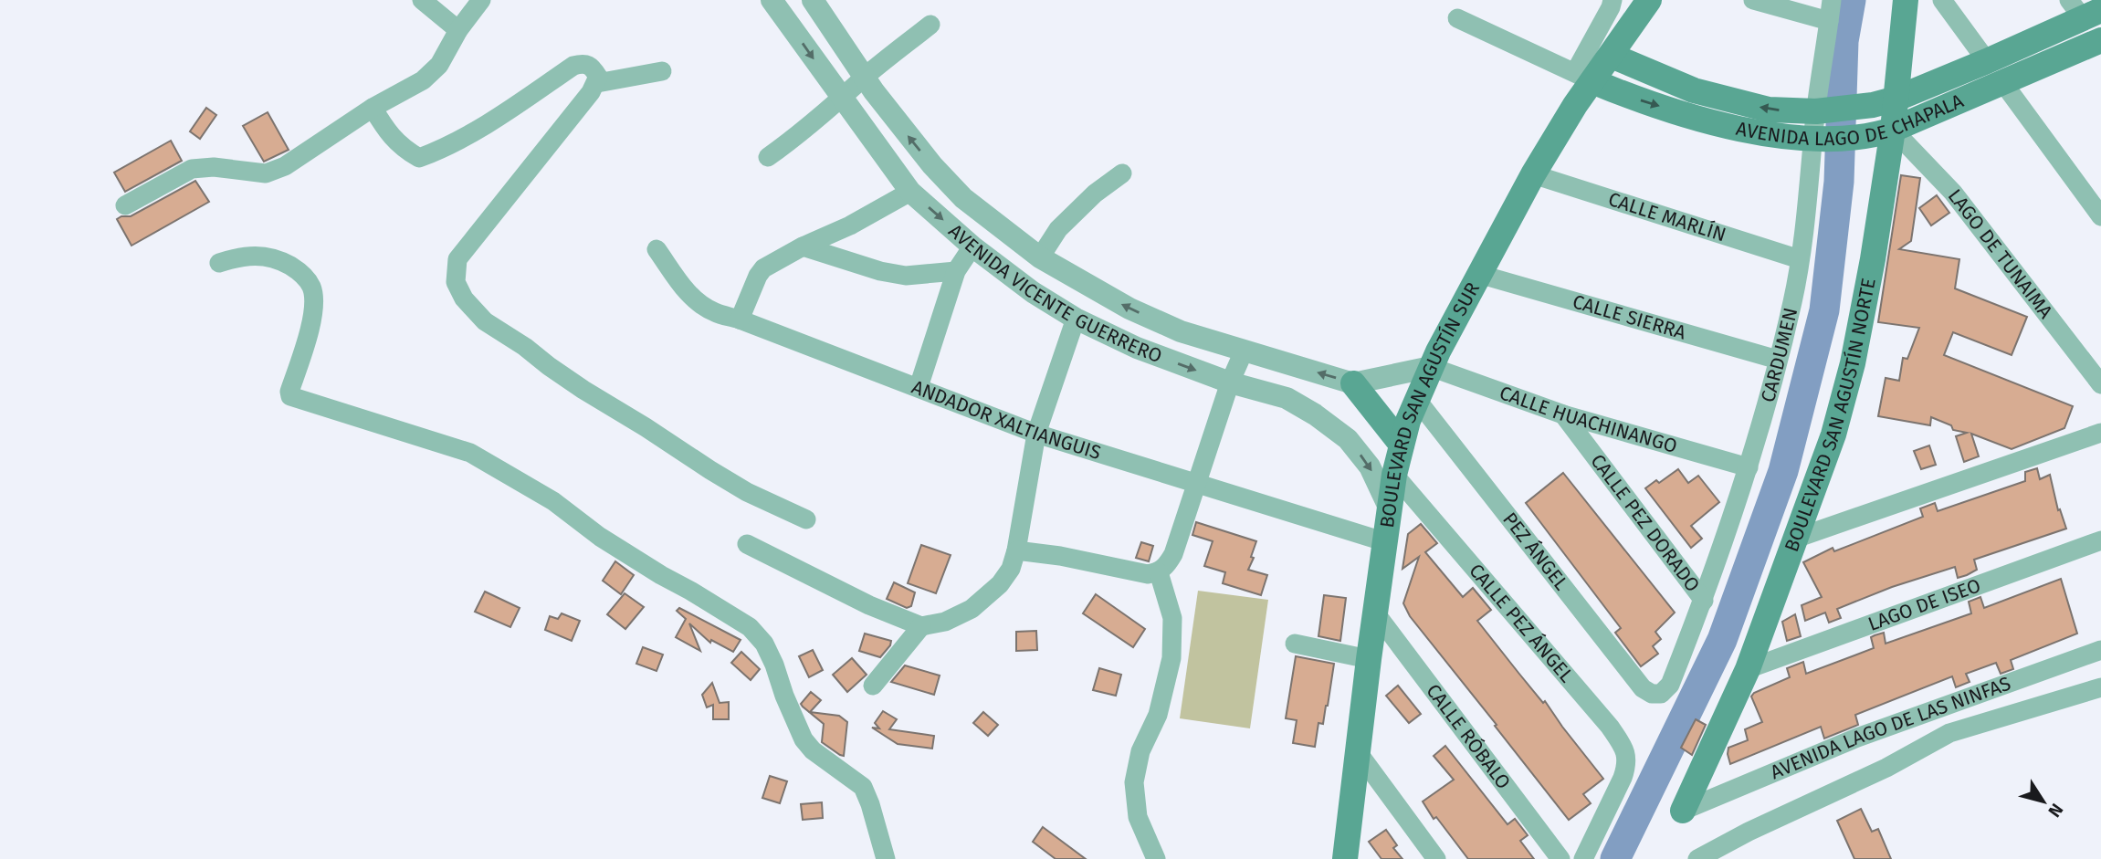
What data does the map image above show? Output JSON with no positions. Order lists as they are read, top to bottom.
{
  "streets": {
    "main road": ["AVENIDA LAGO DE CHAPALA", "BOULEVARD SAN AGUSTÍN SUR", "BOULEVARD SAN AGUSTÍN NORTE"],
    "street": [
      "CALLE MARLÍN",
      "LAGO DE TUNAIMA",
      "AVENIDA VICENTE GUERRERO",
      "CALLE SIERRA",
      "CARDUMEN",
      "ANDADOR XALTIANGUIS",
      "CALLE HUACHINANGO",
      "CALLE PEZ DORADO",
      "PEZ ÁNGEL",
      "LAGO DE ISEO",
      "CALLE PEZ ÁNGEL",
      "AVENIDA LAGO DE LAS NINFAS",
      "CALLE RÓBALO"
    ]
  },
  "crossings": [
    ["AVENIDA LAGO DE CHAPALA", "LAGO DE TUNAIMA"],
    ["AVENIDA LAGO DE CHAPALA", "CARDUMEN"],
    ["AVENIDA LAGO DE CHAPALA", "BOULEVARD SAN AGUSTÍN SUR"],
    ["AVENIDA LAGO DE CHAPALA", "BOULEVARD SAN AGUSTÍN NORTE"],
    ["CALLE MARLÍN", "CARDUMEN"],
    ["CALLE MARLÍN", "BOULEVARD SAN AGUSTÍN SUR"],
    ["LAGO DE TUNAIMA", "BOULEVARD SAN AGUSTÍN NORTE"],
    ["AVENIDA VICENTE GUERRERO", "BOULEVARD SAN AGUSTÍN SUR"],
    ["AVENIDA VICENTE GUERRERO", "CALLE HUACHINANGO"],
    ["CALLE SIERRA", "CARDUMEN"],
    ["CALLE SIERRA", "BOULEVARD SAN AGUSTÍN SUR"],
    ["CARDUMEN", "CALLE HUACHINANGO"],
    ["CARDUMEN", "CALLE PEZ DORADO"],
    ["CARDUMEN", "PEZ ÁNGEL"],
    ["BOULEVARD SAN AGUSTÍN SUR", "ANDADOR XALTIANGUIS"],
    ["BOULEVARD SAN AGUSTÍN SUR", "CALLE HUACHINANGO"],
    ["BOULEVARD SAN AGUSTÍN SUR", "PEZ ÁNGEL"],
    ["BOULEVARD SAN AGUSTÍN SUR", "CALLE PEZ ÁNGEL"],
    ["BOULEVARD SAN AGUSTÍN SUR", "CALLE RÓBALO"],
    ["BOULEVARD SAN AGUSTÍN NORTE", "LAGO DE ISEO"],
    ["BOULEVARD SAN AGUSTÍN NORTE", "AVENIDA LAGO DE LAS NINFAS"],
    ["CALLE HUACHINANGO", "CALLE PEZ DORADO"]
  ],
  "north": "bottom right"
}
